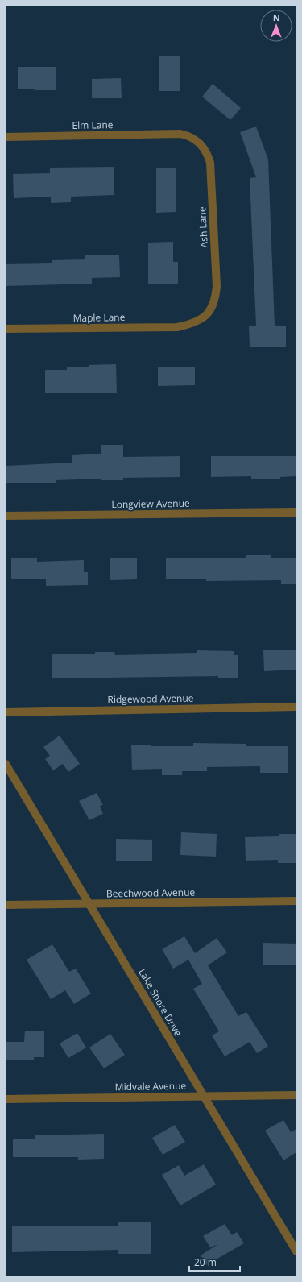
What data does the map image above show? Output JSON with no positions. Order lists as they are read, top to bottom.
{
  "streets": {
    "street": [
      "Elm Lane",
      "Ash Lane",
      "Maple Lane",
      "Longview Avenue",
      "Ridgewood Avenue",
      "Beechwood Avenue",
      "Lake Shore Drive",
      "Midvale Avenue"
    ]
  },
  "crossings": [
    ["Elm Lane", "Ash Lane"],
    ["Ash Lane", "Maple Lane"],
    ["Beechwood Avenue", "Lake Shore Drive"],
    ["Lake Shore Drive", "Midvale Avenue"]
  ],
  "scale_bar": "20 m",
  "north": "top"
}
